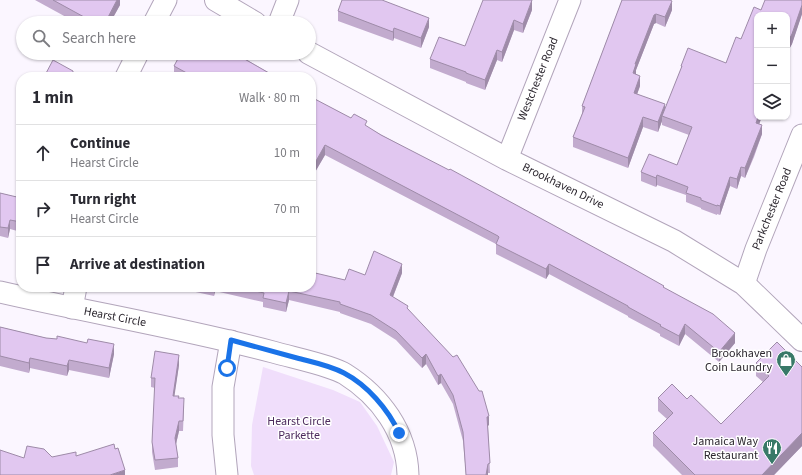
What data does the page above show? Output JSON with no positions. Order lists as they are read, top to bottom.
{
  "streets": {
    "street": [
      "Westchester Road",
      "Brookhaven Drive",
      "Parkchester Road",
      "Hearst Circle"
    ]
  },
  "crossings": [
    ["Westchester Road", "Brookhaven Drive"],
    ["Brookhaven Drive", "Parkchester Road"]
  ],
  "parks": ["Hearst Circle Parkette"],
  "places": {
    "shop": ["Brookhaven Coin Laundry"],
    "restaurant": ["Jamaica Way Restaurant"]
  },
  "page": {
    "map_buttons": ["+", "−"],
    "search": "Search here",
    "heading": ["1 min", "Walk · 80 m"],
    "list": [
      ["Continue", "Hearst Circle", "10 m"],
      ["Turn right", "Hearst Circle", "70 m"],
      "Arrive at destination"
    ]
  }
}
